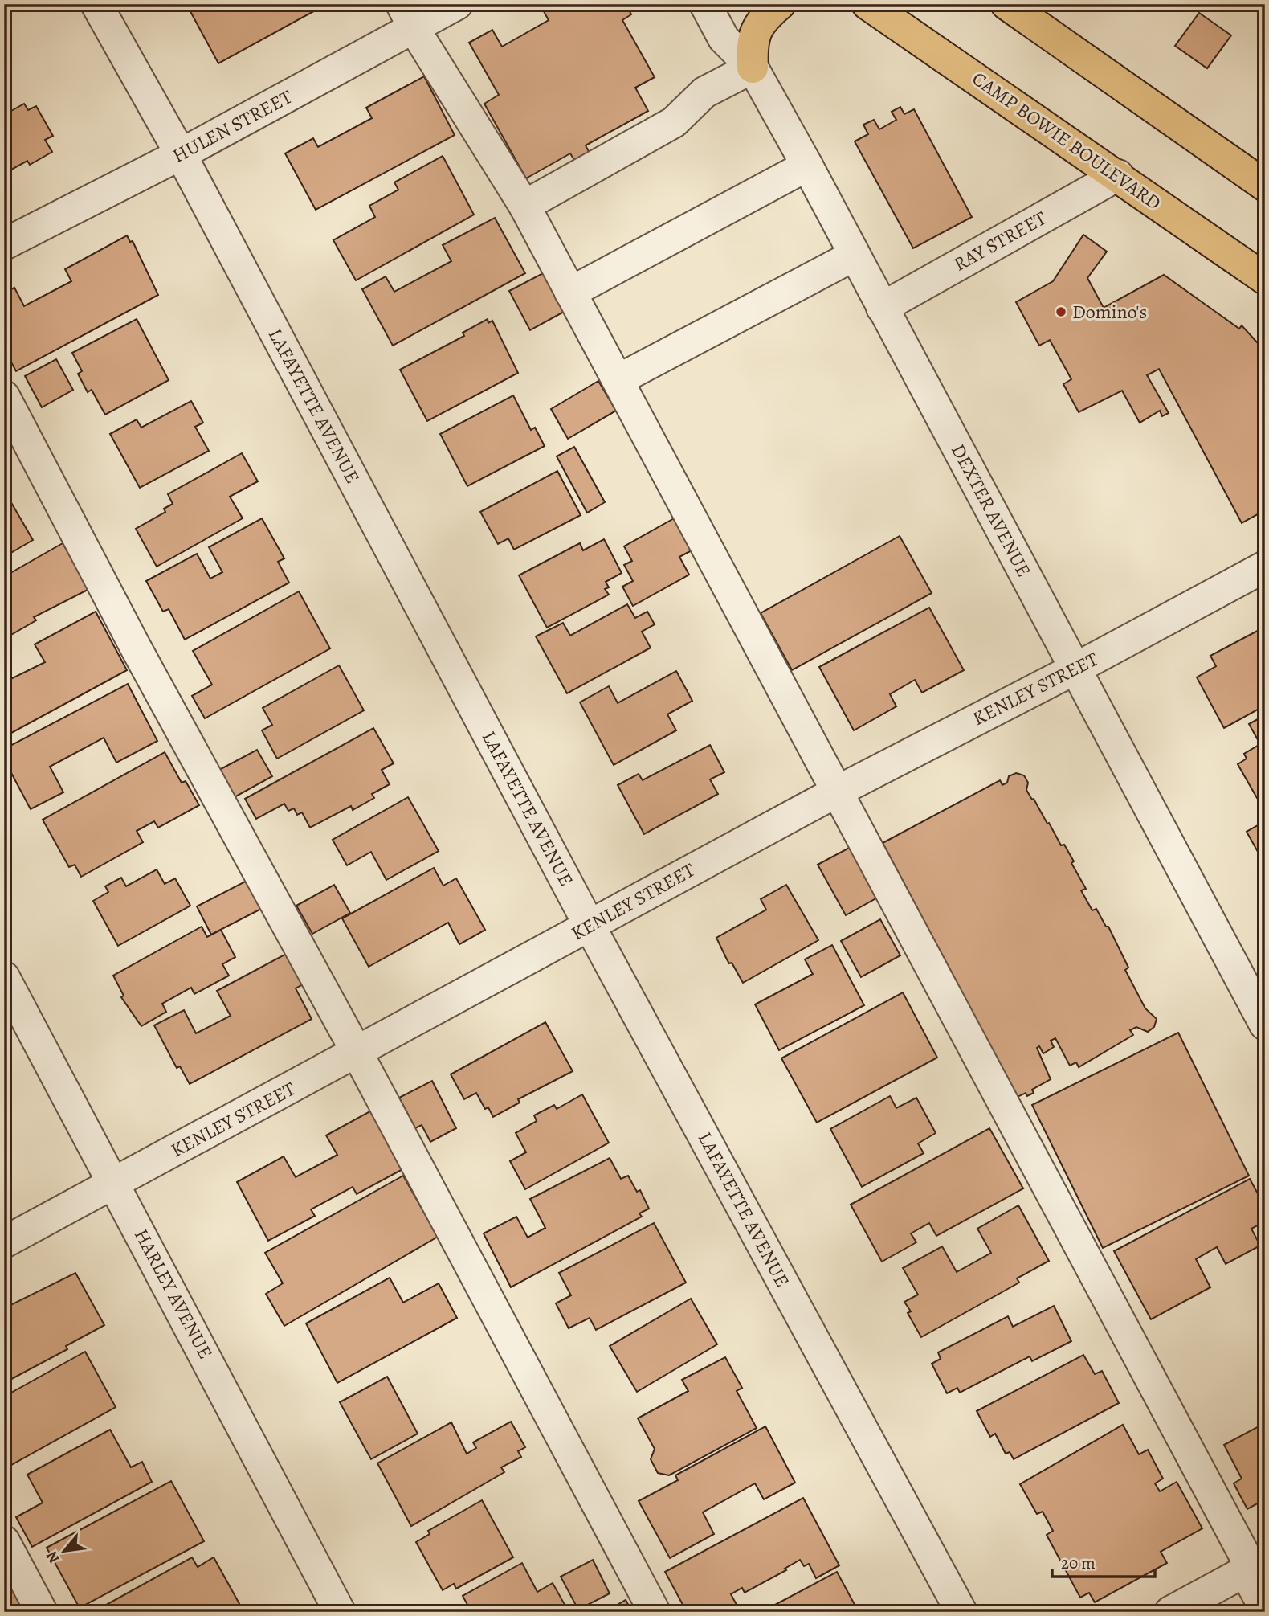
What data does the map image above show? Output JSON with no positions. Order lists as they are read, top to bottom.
{
  "streets": {
    "main road": ["CAMP BOWIE BOULEVARD"],
    "street": [
      "HULEN STREET",
      "RAY STREET",
      "LAFAYETTE AVENUE",
      "DEXTER AVENUE",
      "KENLEY STREET",
      "HARLEY AVENUE"
    ]
  },
  "crossings": [
    ["HULEN STREET", "LAFAYETTE AVENUE"],
    ["CAMP BOWIE BOULEVARD", "RAY STREET"],
    ["RAY STREET", "DEXTER AVENUE"],
    ["LAFAYETTE AVENUE", "KENLEY STREET"],
    ["DEXTER AVENUE", "KENLEY STREET"],
    ["KENLEY STREET", "HARLEY AVENUE"]
  ],
  "places": ["Domino's"],
  "scale_bar": "20 m",
  "north": "bottom left"
}
